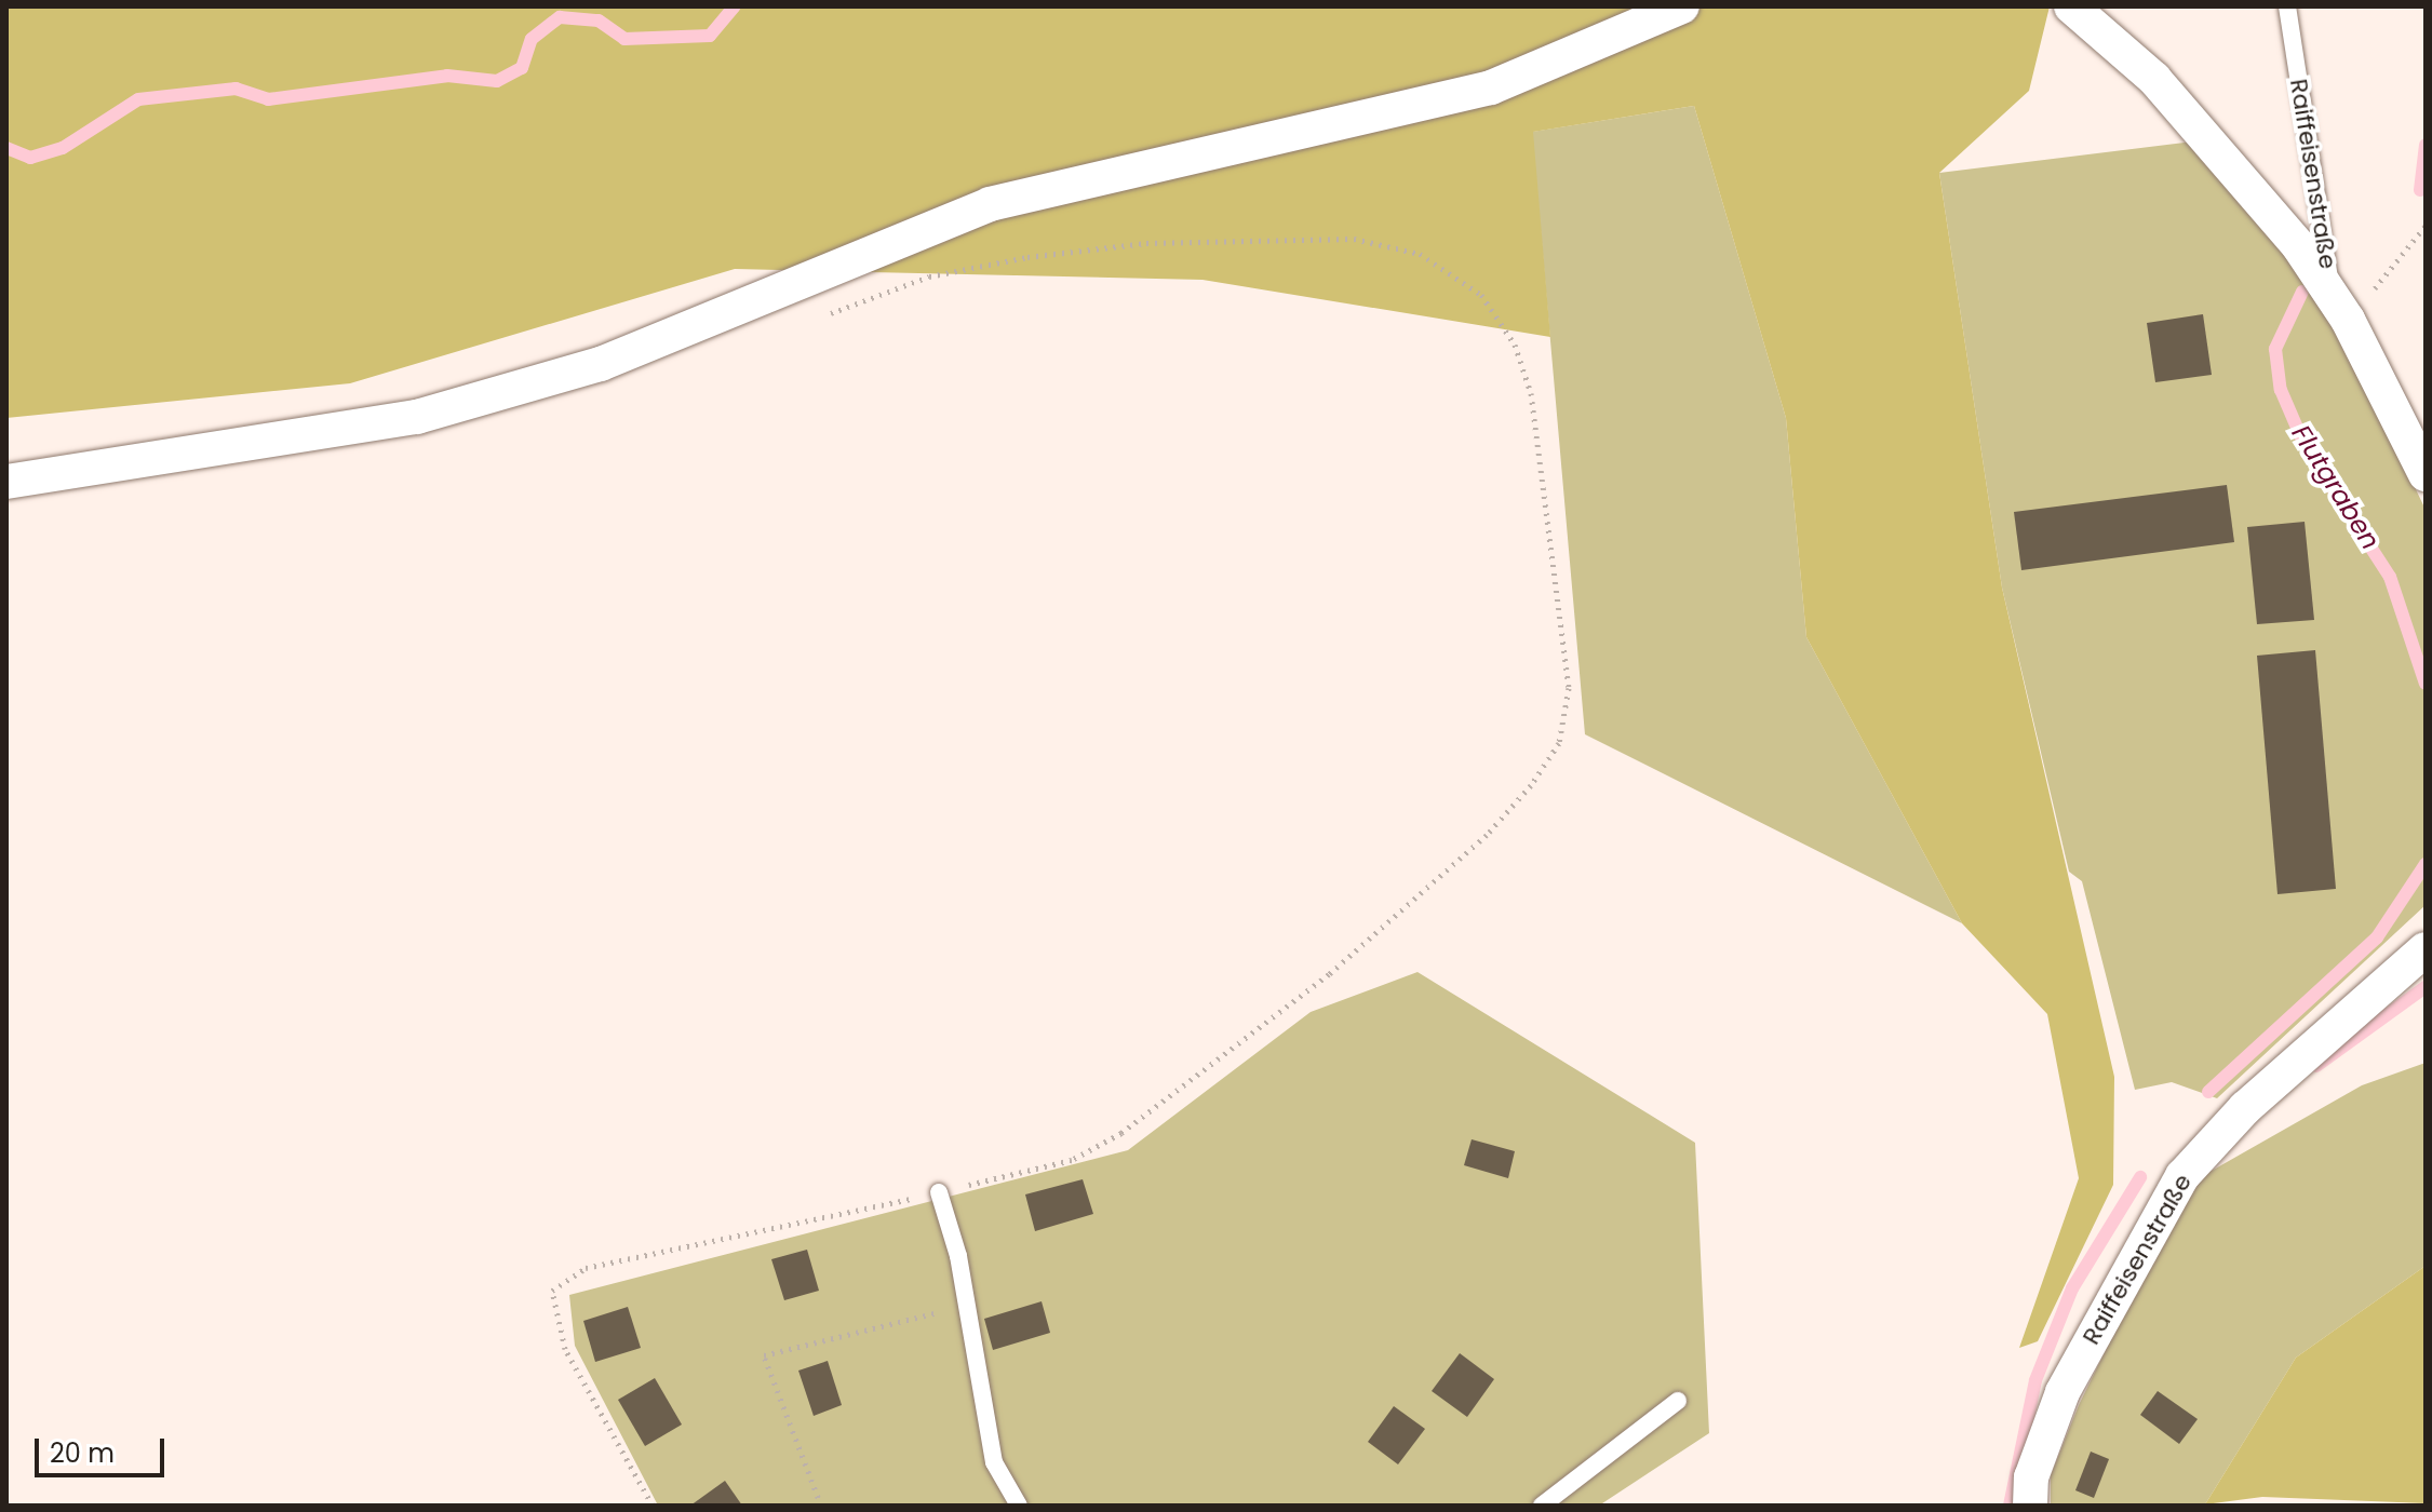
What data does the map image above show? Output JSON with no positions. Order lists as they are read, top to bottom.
{
  "streets": {
    "street": ["Raiffeisenstraße"]
  },
  "water": ["Flutgraben"],
  "scale_bar": "20 m"
}
